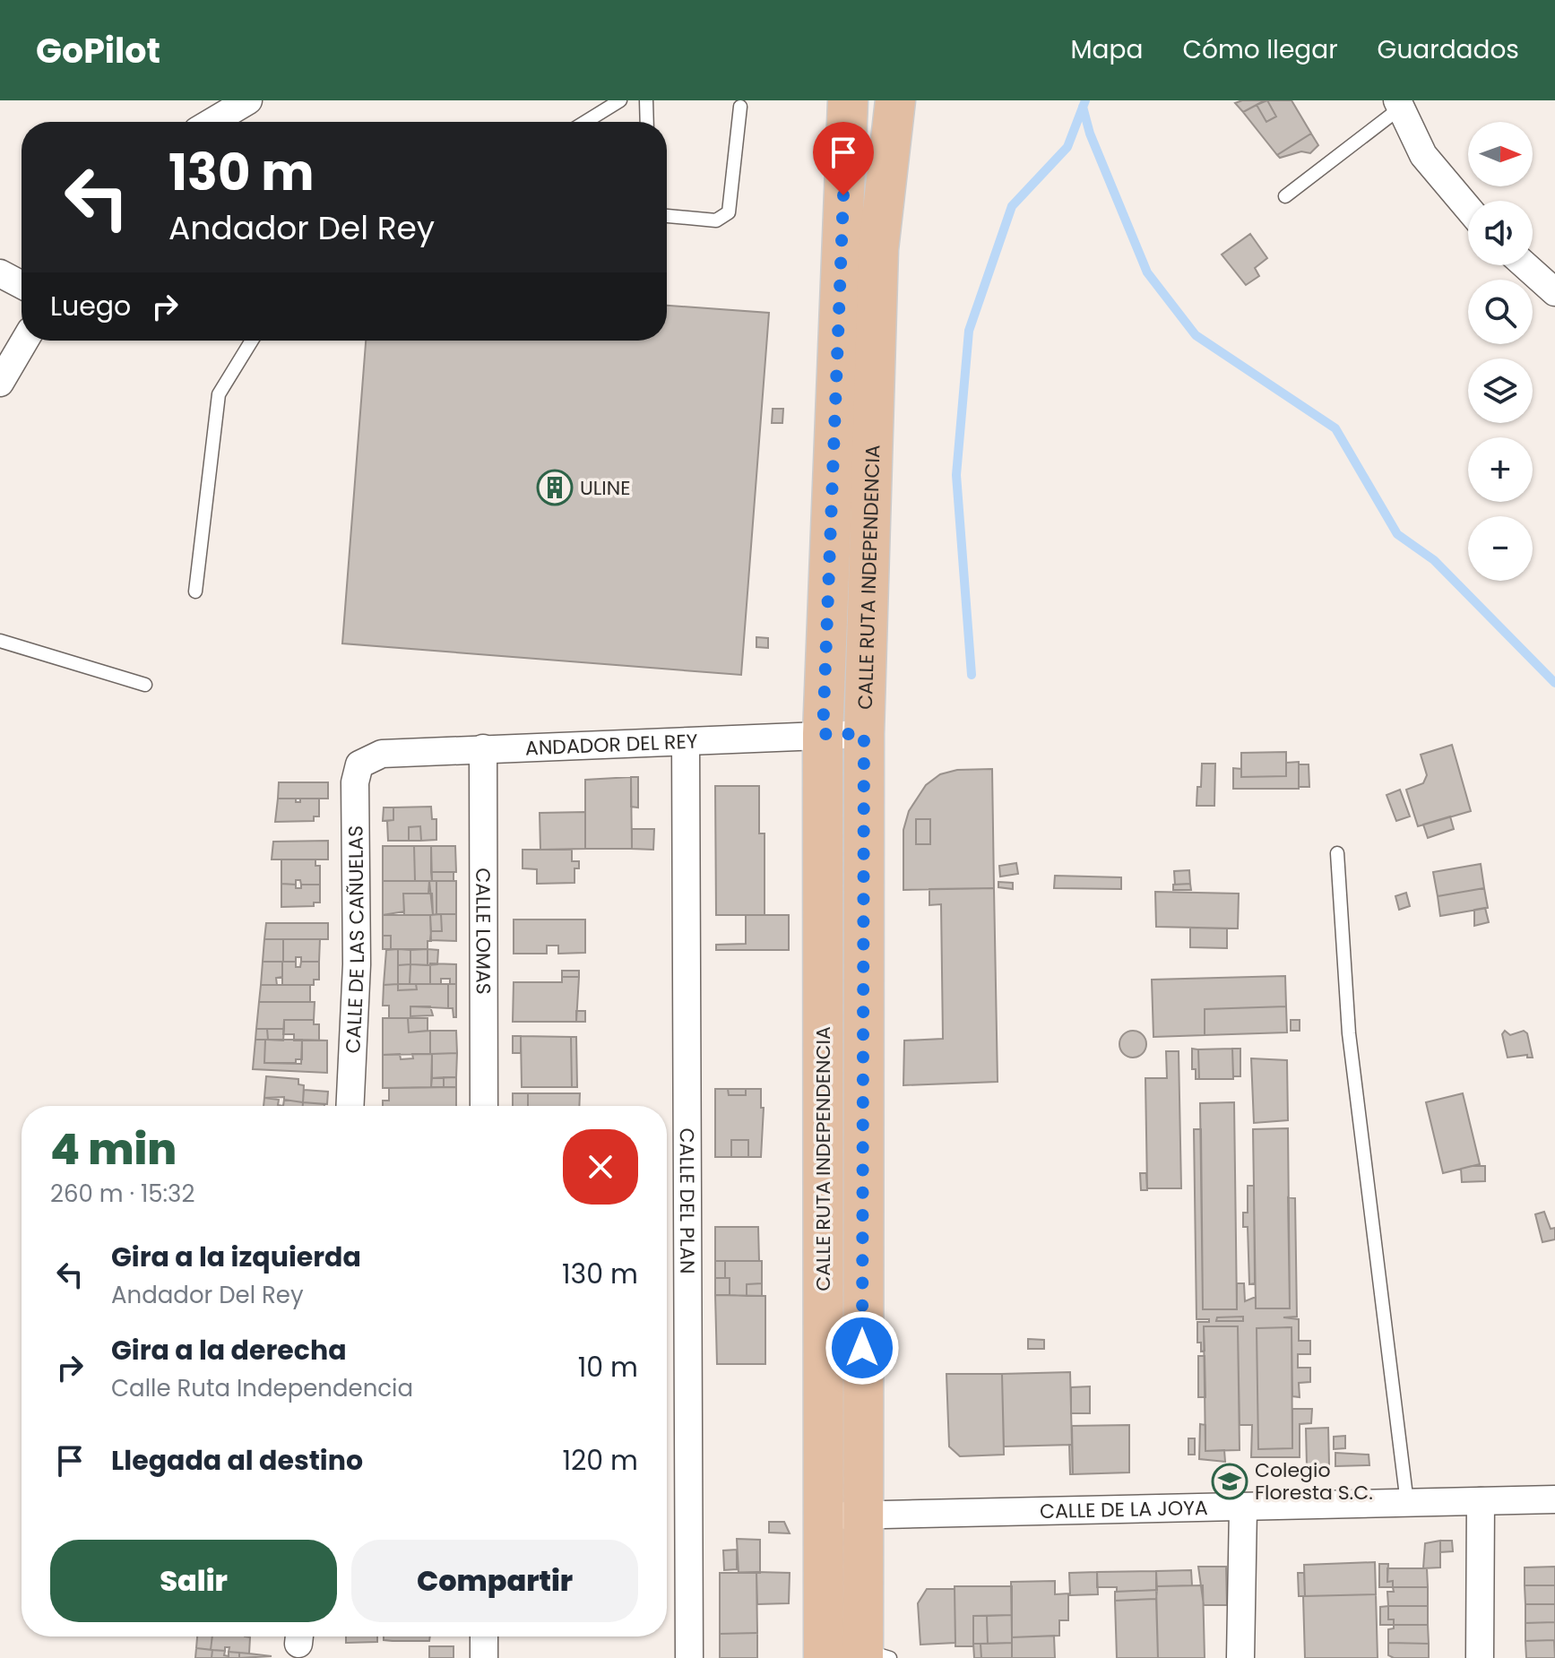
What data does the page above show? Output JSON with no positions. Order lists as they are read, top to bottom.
{
  "streets": {
    "main road": ["CALLE RUTA INDEPENDENCIA"],
    "street": [
      "ANDADOR DEL REY",
      "CALLE LOMAS",
      "CALLE DE LAS CAÑUELAS",
      "CALLE DEL PLAN",
      "CALLE DE LA JOYA"
    ]
  },
  "crossings": [
    ["CALLE RUTA INDEPENDENCIA", "ANDADOR DEL REY"],
    ["CALLE RUTA INDEPENDENCIA", "CALLE DE LA JOYA"],
    ["ANDADOR DEL REY", "CALLE LOMAS"],
    ["ANDADOR DEL REY", "CALLE DE LAS CAÑUELAS"],
    ["ANDADOR DEL REY", "CALLE DEL PLAN"]
  ],
  "places": {
    "building": ["ULINE"],
    "school or university": ["Colegio Floresta S.C."]
  },
  "north": "right",
  "page": {
    "header": "GoPilot",
    "nav": ["Mapa", "Cómo llegar", "Guardados"],
    "map_buttons": ["+", "−"],
    "turn": ["130 m", "Andador Del Rey"],
    "then": "Luego",
    "heading": ["4 min", "260 m · 15:32"],
    "list": [
      {
        "name": "Gira a la izquierda",
        "note": "Andador Del Rey",
        "value": "130 m"
      },
      {
        "name": "Gira a la derecha",
        "note": "Calle Ruta Independencia",
        "value": "10 m"
      },
      {
        "name": "Llegada al destino",
        "value": "120 m"
      }
    ],
    "buttons": ["Salir", "Compartir"]
  }
}
